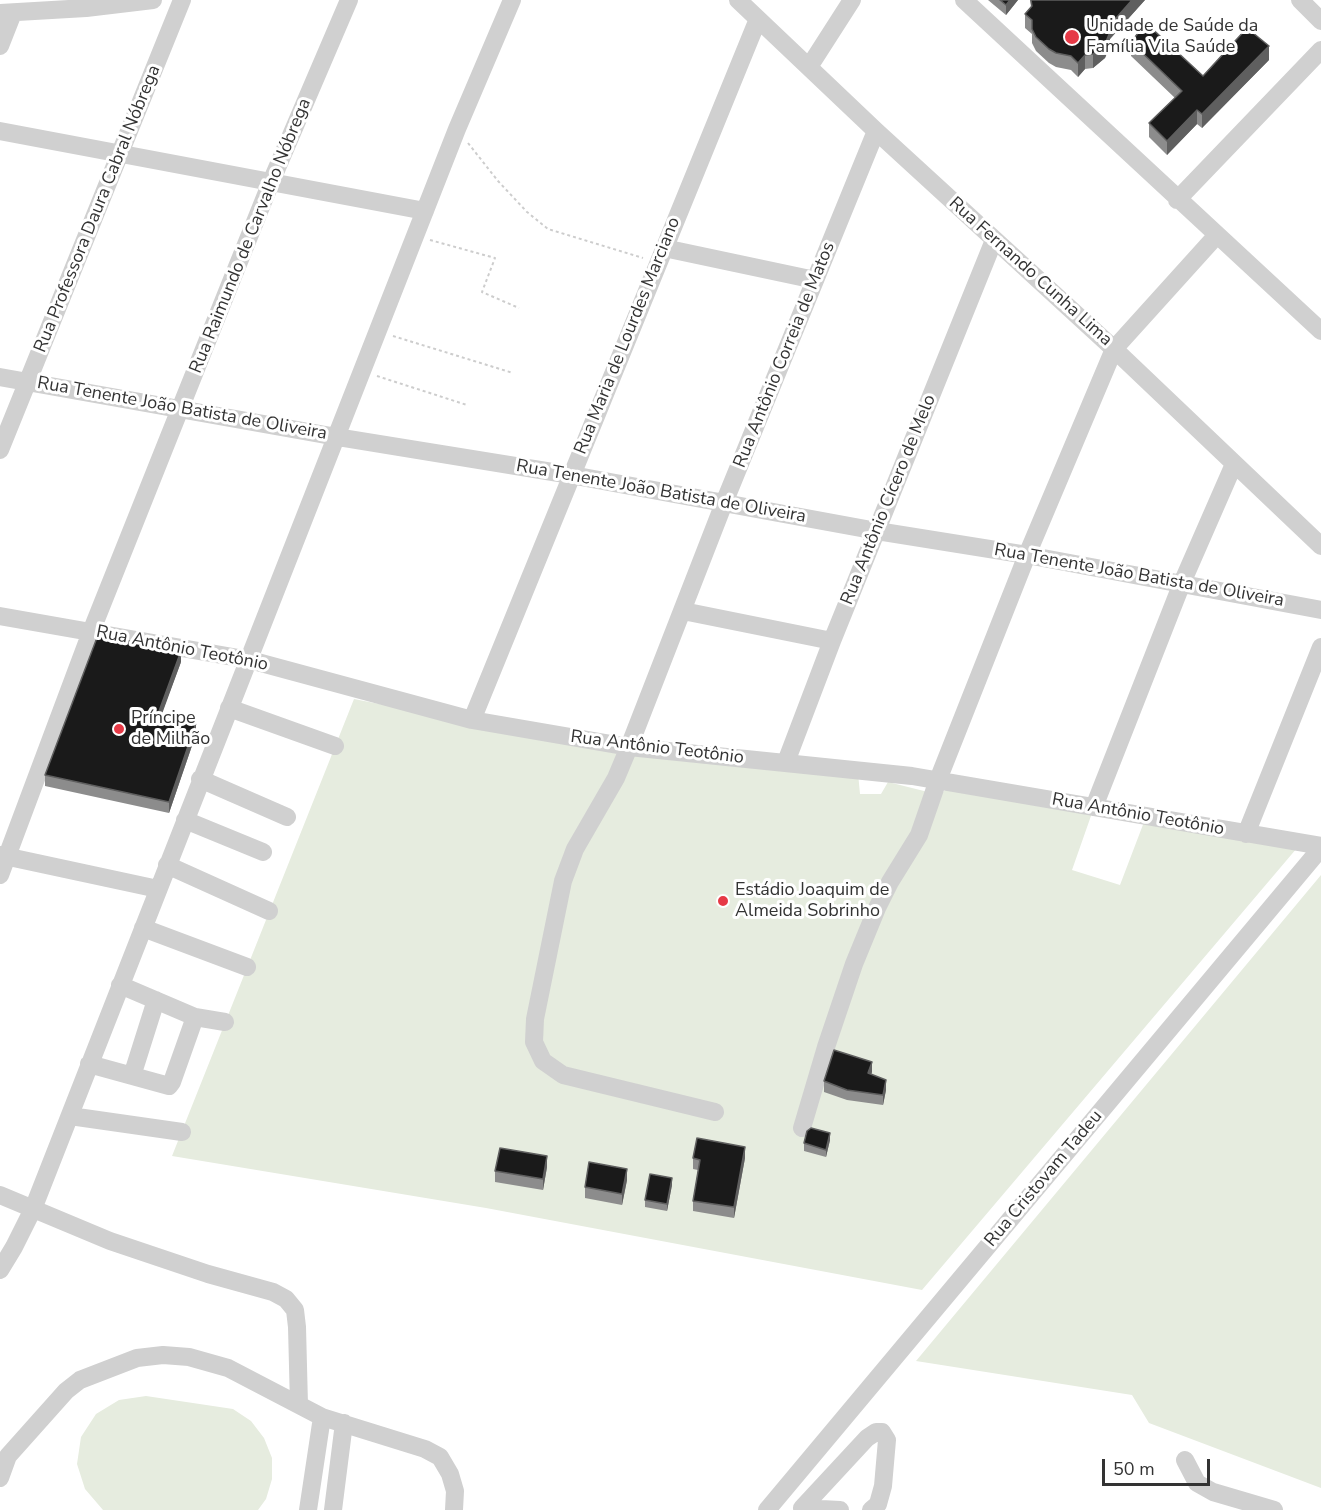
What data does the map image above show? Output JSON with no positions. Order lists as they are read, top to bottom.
{
  "streets": {
    "street": [
      "Rua Professora Daura Cabral Nóbrega",
      "Rua Raimundo de Carvalho Nóbrega",
      "Rua Fernando Cunha Lima",
      "Rua Maria de Lourdes Marciano",
      "Rua Antônio Correia de Matos",
      "Rua Tenente João Batista de Oliveira",
      "Rua Antônio Cícero de Melo",
      "Rua Antônio Teotônio",
      "Rua Cristovam Tadeu"
    ]
  },
  "crossings": [
    ["Rua Professora Daura Cabral Nóbrega", "Rua Tenente João Batista de Oliveira"],
    ["Rua Raimundo de Carvalho Nóbrega", "Rua Tenente João Batista de Oliveira"],
    ["Rua Raimundo de Carvalho Nóbrega", "Rua Antônio Teotônio"],
    ["Rua Fernando Cunha Lima", "Rua Maria de Lourdes Marciano"],
    ["Rua Fernando Cunha Lima", "Rua Antônio Correia de Matos"],
    ["Rua Fernando Cunha Lima", "Rua Antônio Cícero de Melo"],
    ["Rua Maria de Lourdes Marciano", "Rua Tenente João Batista de Oliveira"],
    ["Rua Maria de Lourdes Marciano", "Rua Antônio Teotônio"],
    ["Rua Antônio Correia de Matos", "Rua Tenente João Batista de Oliveira"],
    ["Rua Antônio Correia de Matos", "Rua Antônio Teotônio"],
    ["Rua Tenente João Batista de Oliveira", "Rua Antônio Cícero de Melo"],
    ["Rua Antônio Cícero de Melo", "Rua Antônio Teotônio"],
    ["Rua Antônio Teotônio", "Rua Cristovam Tadeu"]
  ],
  "places": ["Unidade de Saúde da Família Vila Saúde", "Príncipe de Milhão", "Estádio Joaquim de Almeida Sobrinho"],
  "scale_bar": "50 m"
}
